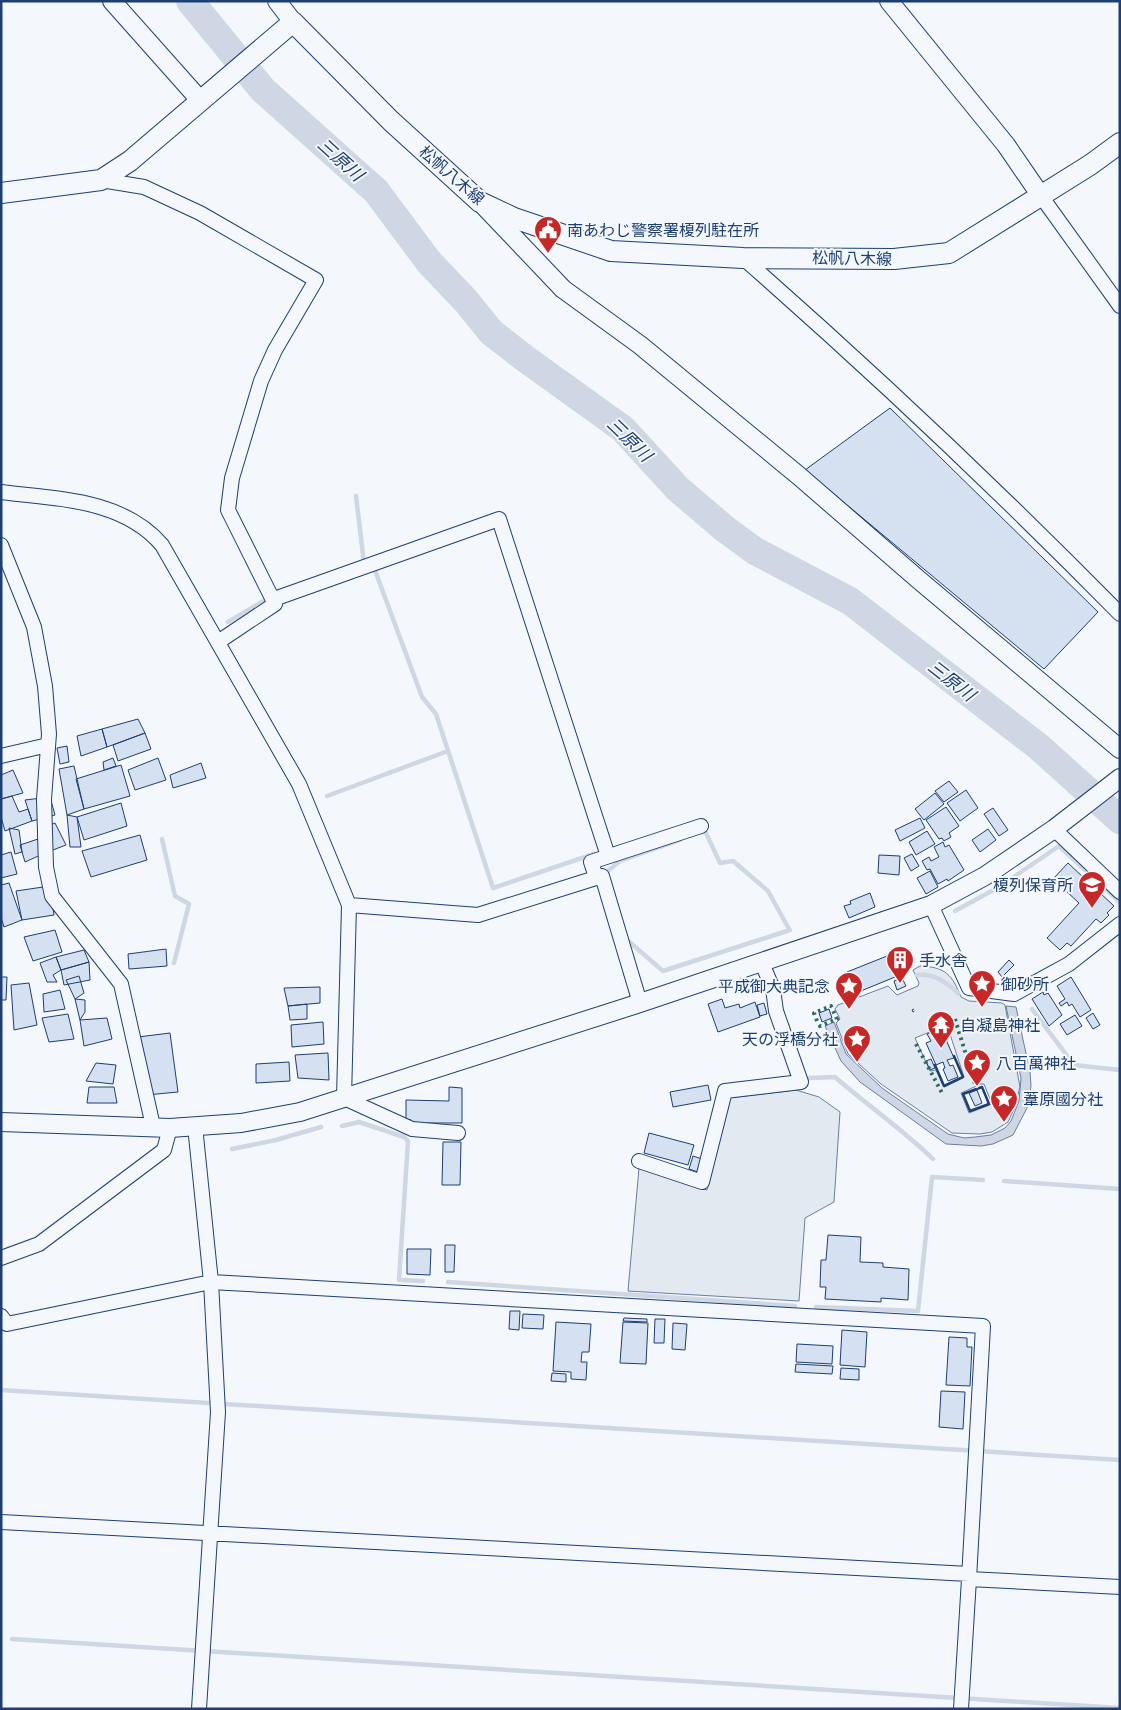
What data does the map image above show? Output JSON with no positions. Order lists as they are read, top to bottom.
{
  "streets": {
    "main road": ["松帆八木線"]
  },
  "water": ["三原川"],
  "places": {
    "public building": ["南あわじ警察署榎列駐在所"],
    "school or university": ["榎列保育所"],
    "building": ["手水舎"],
    "place": [
      "御砂所",
      "平成御大典記念",
      "天の浮橋分社",
      "八百萬神社",
      "葦原國分社"
    ],
    "temple": ["自凝島神社"]
  }
}
